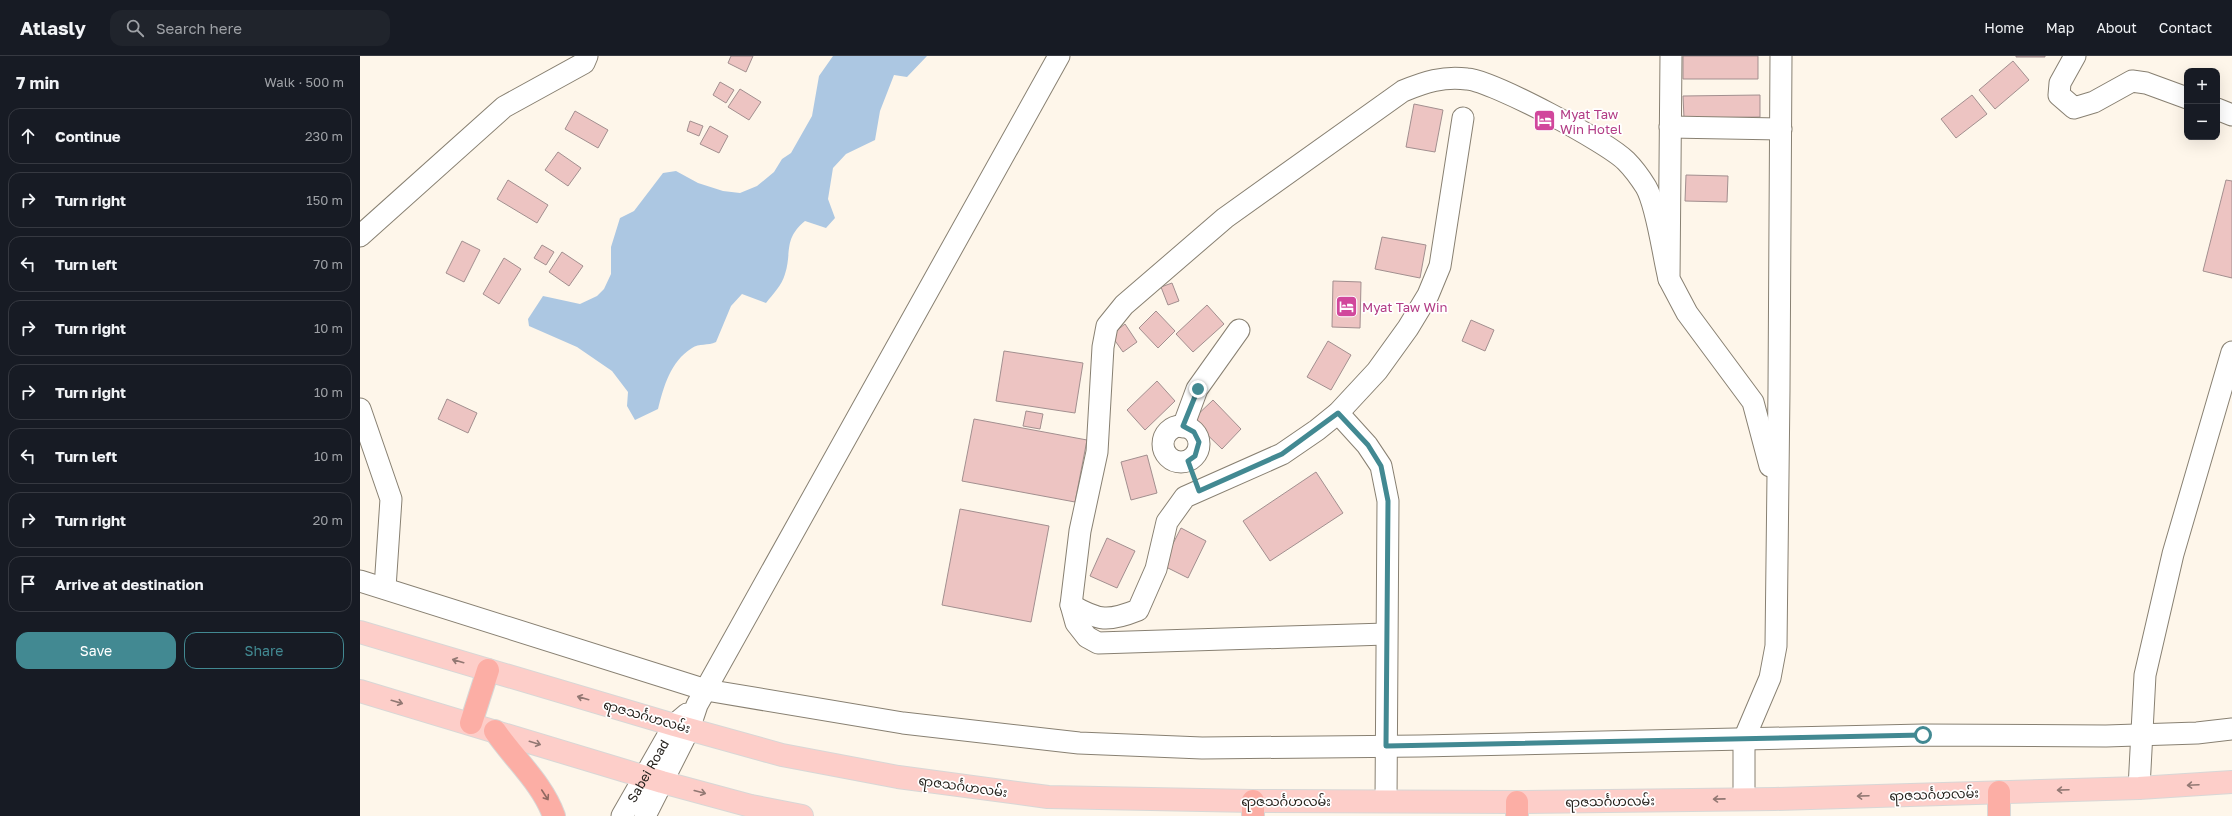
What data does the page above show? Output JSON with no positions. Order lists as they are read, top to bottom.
{
  "streets": {
    "main road": ["ရာဇသင်္ဂဟလမ်း"],
    "street": ["Sabei Road"]
  },
  "crossings": [
    ["ရာဇသင်္ဂဟလမ်း", "Sabei Road"]
  ],
  "places": {
    "hotel": ["Myat Taw Win Hotel", "Myat Taw Win"]
  },
  "page": {
    "header": "Atlasly",
    "search": "Search here",
    "nav": [
      "Home",
      "Map",
      "About",
      "Contact"
    ],
    "heading": ["7 min", "Walk · 500 m"],
    "map_buttons": ["+", "−"],
    "list": [
      ["Continue", "230 m"],
      ["Turn right", "150 m"],
      ["Turn left", "70 m"],
      ["Turn right", "10 m"],
      ["Turn right", "10 m"],
      ["Turn left", "10 m"],
      ["Turn right", "20 m"],
      "Arrive at destination"
    ],
    "buttons": ["Save", "Share"]
  }
}
